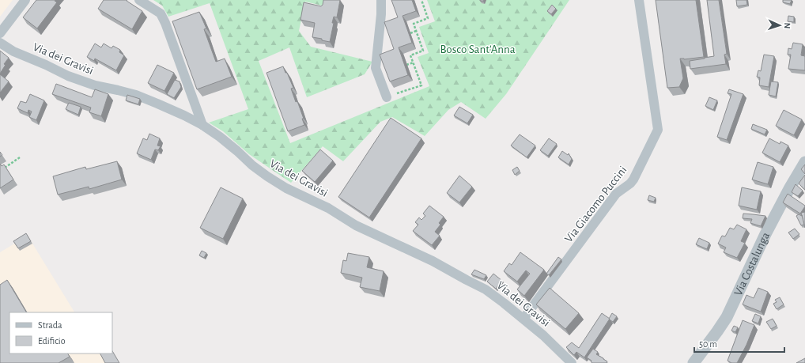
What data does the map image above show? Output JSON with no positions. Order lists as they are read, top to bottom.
{
  "streets": {
    "street": ["Via dei Gravisi", "Via Giacomo Puccini", "Via Costalunga"]
  },
  "crossings": [
    ["Via dei Gravisi", "Via Giacomo Puccini"]
  ],
  "parks": ["Bosco Sant'Anna"],
  "legend": ["Strada", "Edificio"],
  "scale_bar": "50 m",
  "north": "right"
}
